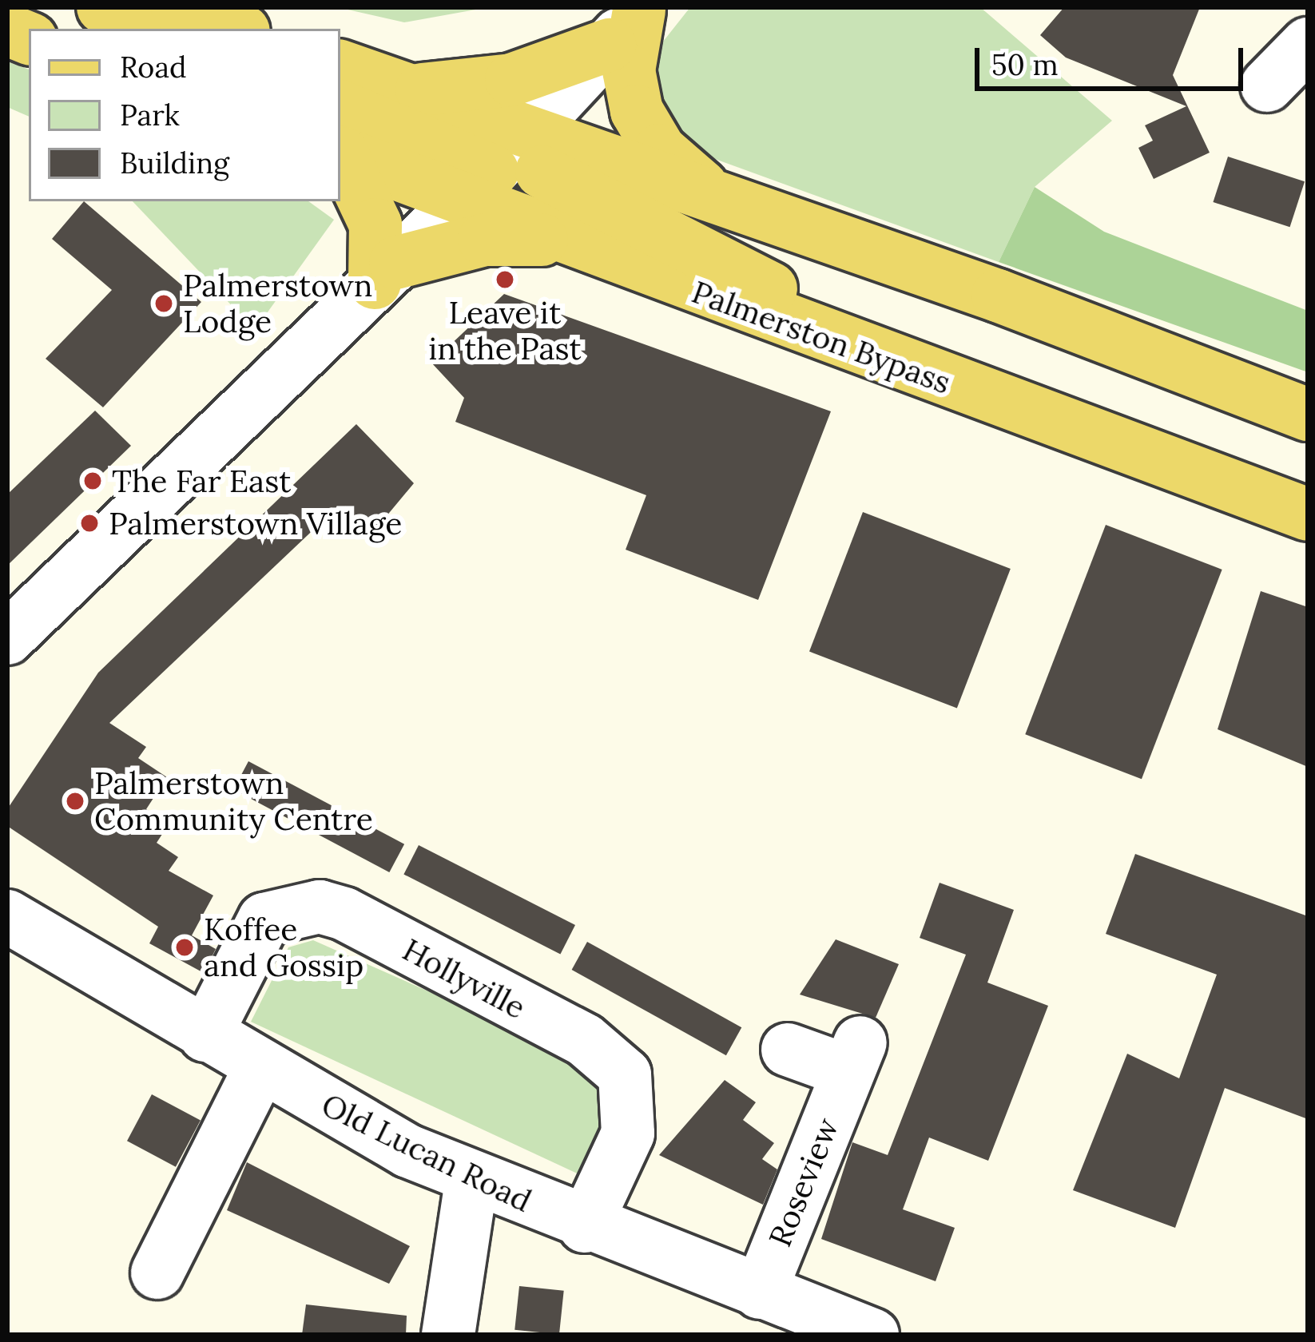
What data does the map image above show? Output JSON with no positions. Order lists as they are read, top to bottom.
{
  "streets": {
    "main road": ["Palmerston Bypass"],
    "street": ["Hollyville", "Old Lucan Road", "Roseview"]
  },
  "crossings": [
    ["Hollyville", "Old Lucan Road"],
    ["Old Lucan Road", "Roseview"]
  ],
  "places": [
    "Leave it in the Past",
    "Palmerstown Lodge",
    "The Far East",
    "Palmerstown Village",
    "Palmerstown Community Centre",
    "Koffee and Gossip"
  ],
  "legend": ["Road", "Park", "Building"],
  "scale_bar": "50 m"
}
